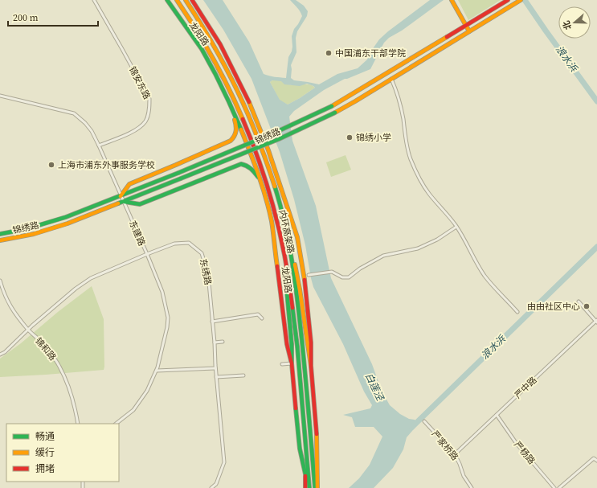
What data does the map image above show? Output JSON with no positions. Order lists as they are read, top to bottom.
{
  "streets": {
    "main road": ["龙阳路", "锦绣路", "内环高架路"],
    "street": [
      "锦安东路",
      "东建路",
      "东绣路",
      "锦和路",
      "严中路",
      "严家桥路",
      "严杨路"
    ]
  },
  "crossings": [
    ["龙阳路", "内环高架路"],
    ["锦安东路", "东建路"],
    ["锦绣路", "东建路"],
    ["东建路", "东绣路"],
    ["东绣路", "锦和路"],
    ["严中路", "严家桥路"],
    ["严中路", "严杨路"]
  ],
  "water": ["浪水浜", "白莲泾"],
  "places": [
    "中国浦东干部学院",
    "锦绣小学",
    "上海市浦东外事服务学校",
    "由由社区中心"
  ],
  "legend": ["畅通", "缓行", "拥堵"],
  "scale_bar": "200 m",
  "north": "left"
}
